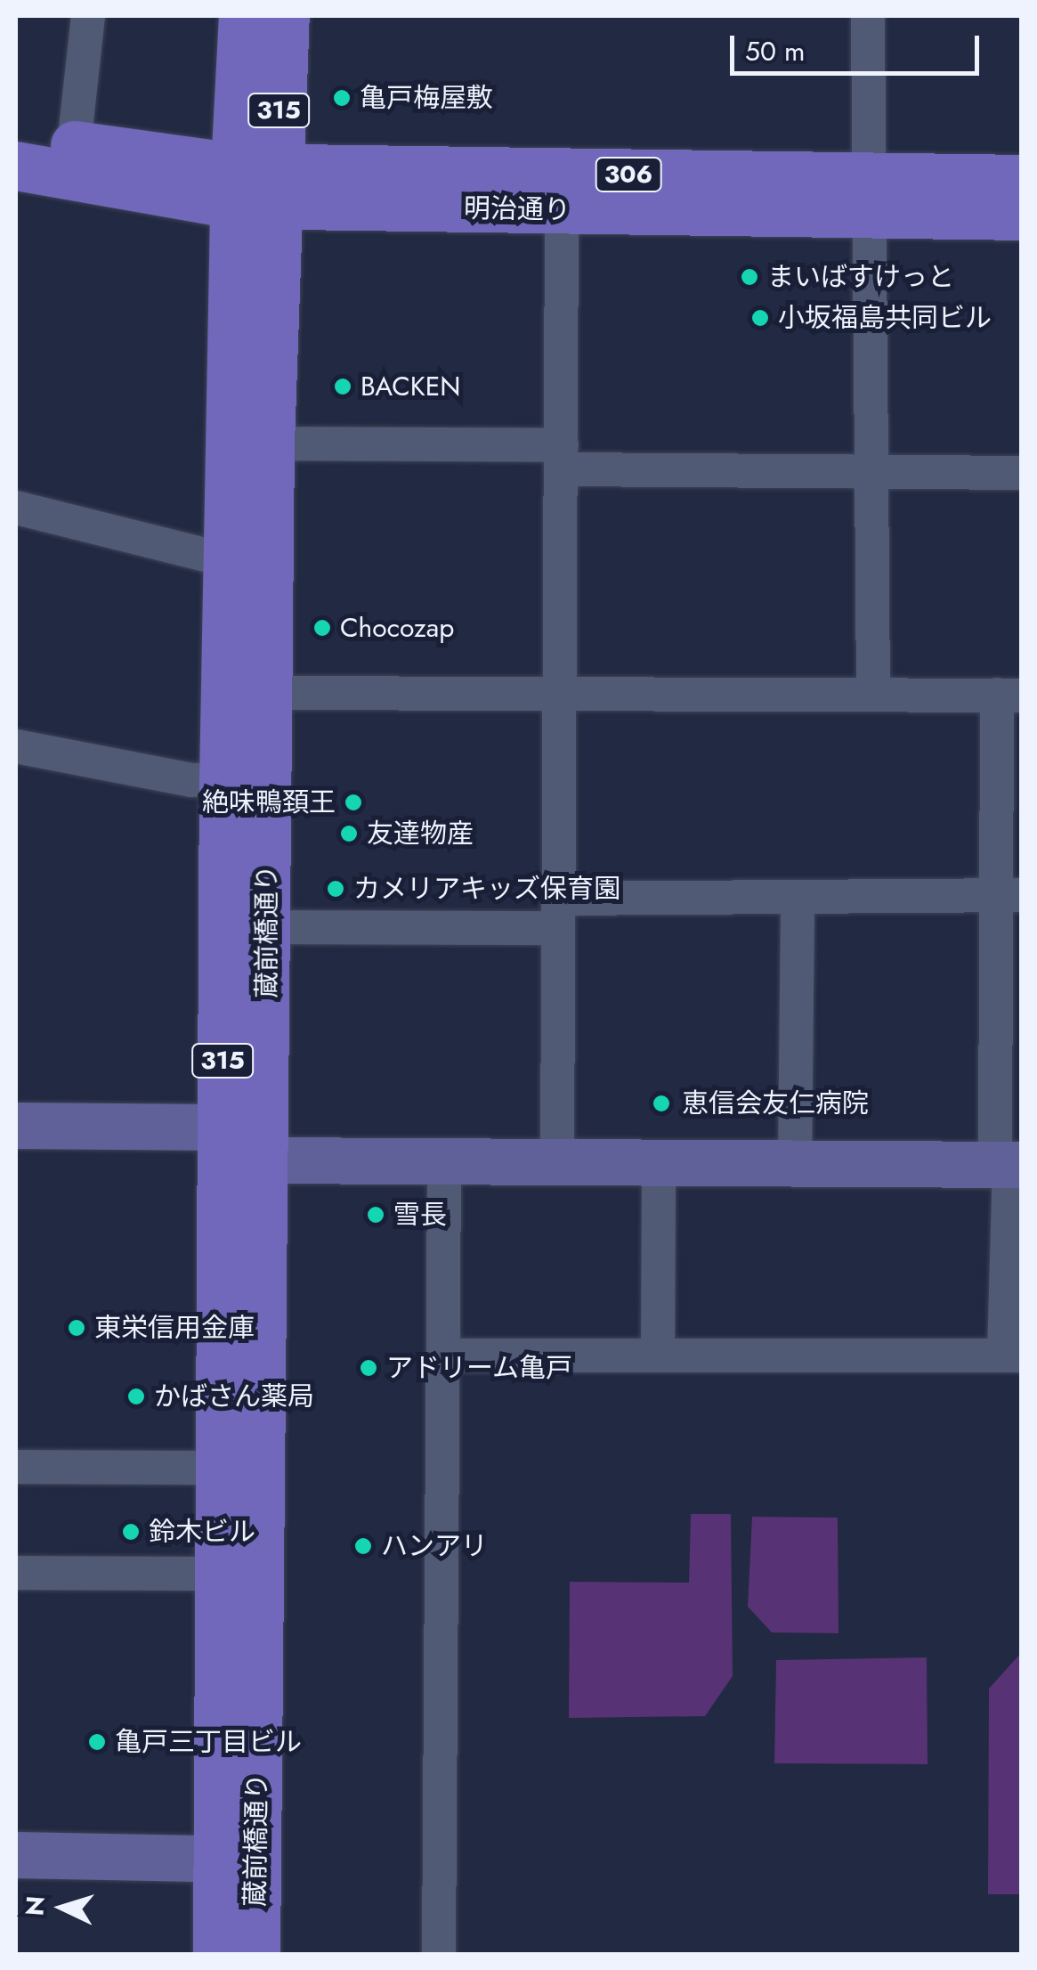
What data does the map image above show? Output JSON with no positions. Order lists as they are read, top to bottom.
{
  "streets": {
    "main road": [
      "315",
      "306",
      "明治通り",
      "蔵前橋通り"
    ]
  },
  "crossings": [
    ["明治通り", "蔵前橋通り"]
  ],
  "places": [
    "亀戸梅屋敷",
    "まいばすけっと",
    "小坂福島共同ビル",
    "BACKEN",
    "Chocozap",
    "絶味鴨頚王",
    "友達物産",
    "カメリアキッズ保育園",
    "恵信会友仁病院",
    "雪長",
    "東栄信用金庫",
    "アドリーム亀戸",
    "かばさん薬局",
    "鈴木ビル",
    "ハンアリ",
    "亀戸三丁目ビル"
  ],
  "scale_bar": "50 m",
  "north": "left"
}
